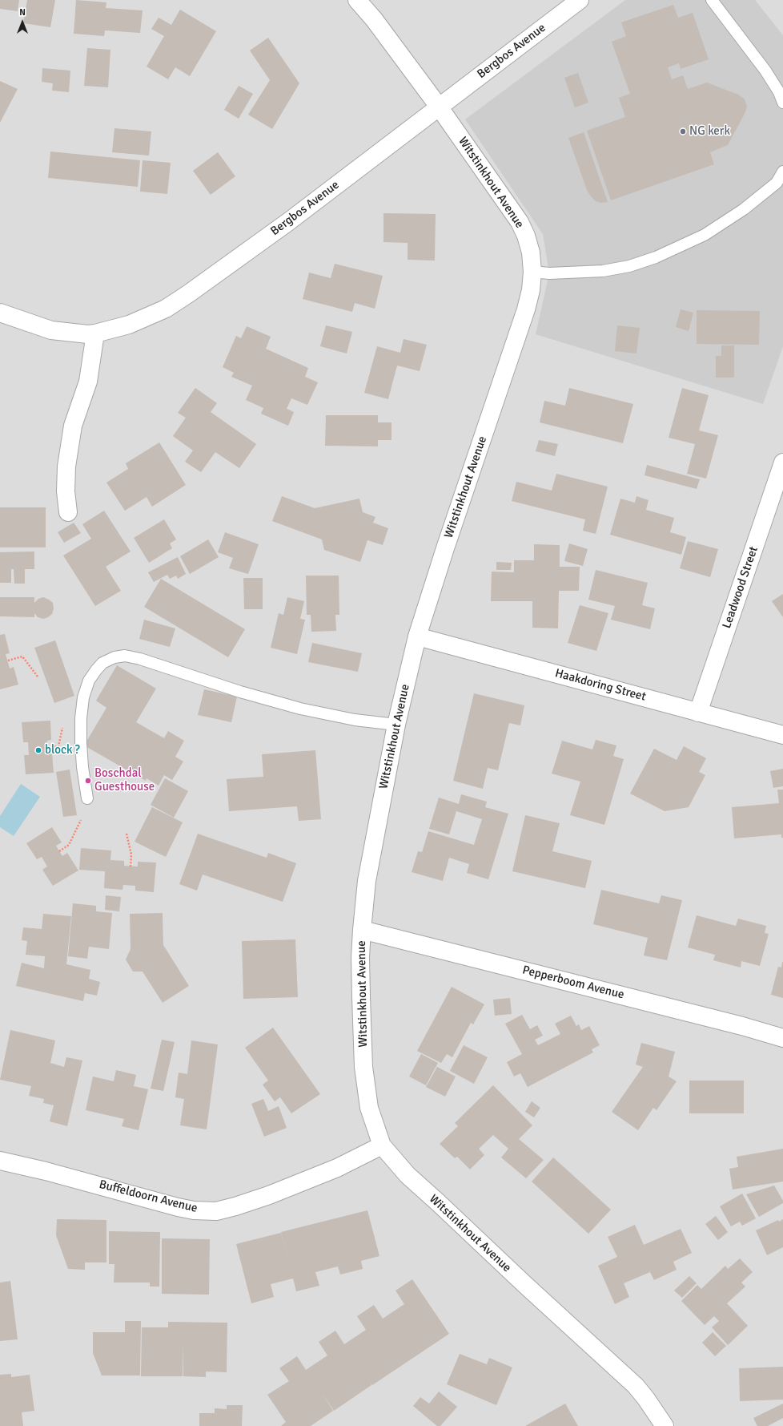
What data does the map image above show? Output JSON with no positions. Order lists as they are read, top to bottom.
{
  "streets": {
    "street": [
      "Bergbos Avenue",
      "Witstinkhout Avenue",
      "Leadwood Street",
      "Haakdoring Street",
      "Pepperboom Avenue",
      "Buffeldoorn Avenue"
    ]
  },
  "crossings": [
    ["Bergbos Avenue", "Witstinkhout Avenue"],
    ["Witstinkhout Avenue", "Haakdoring Street"],
    ["Witstinkhout Avenue", "Pepperboom Avenue"],
    ["Witstinkhout Avenue", "Buffeldoorn Avenue"],
    ["Leadwood Street", "Haakdoring Street"]
  ],
  "places": ["NG kerk", "block ?", "Boschdal Guesthouse"],
  "north": "top"
}
